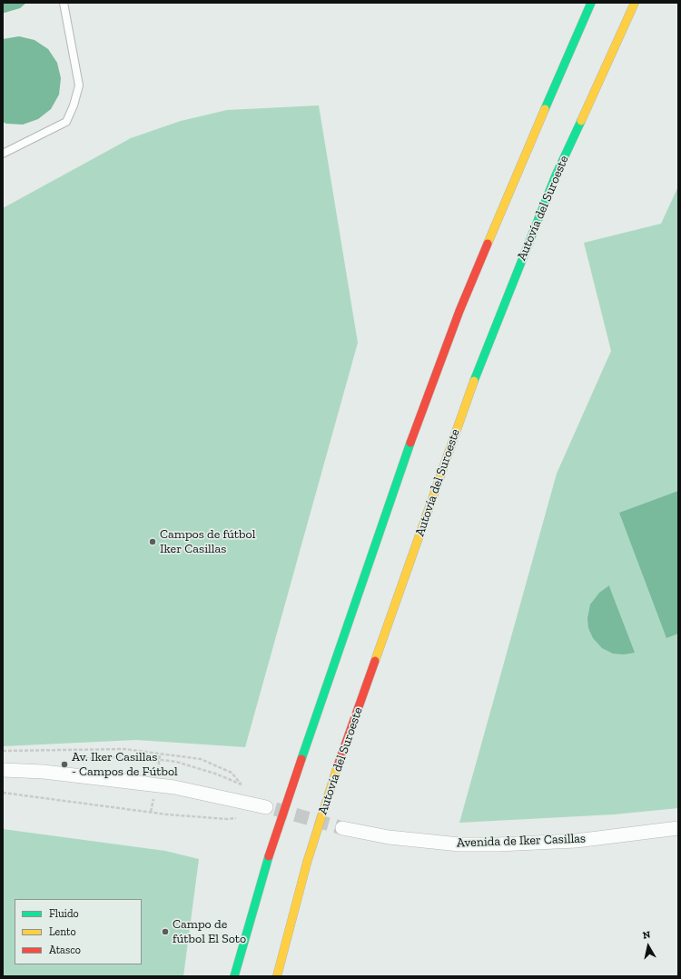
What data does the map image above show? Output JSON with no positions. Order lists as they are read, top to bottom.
{
  "streets": {
    "highway": ["Autovía del Suroeste"],
    "street": ["Avenida de Iker Casillas"]
  },
  "places": ["Campos de fútbol Iker Casillas", "Av. Iker Casillas - Campos de Fútbol", "Campo de fútbol El Soto"],
  "legend": ["Fluido", "Lento", "Atasco"],
  "north": "top"
}
